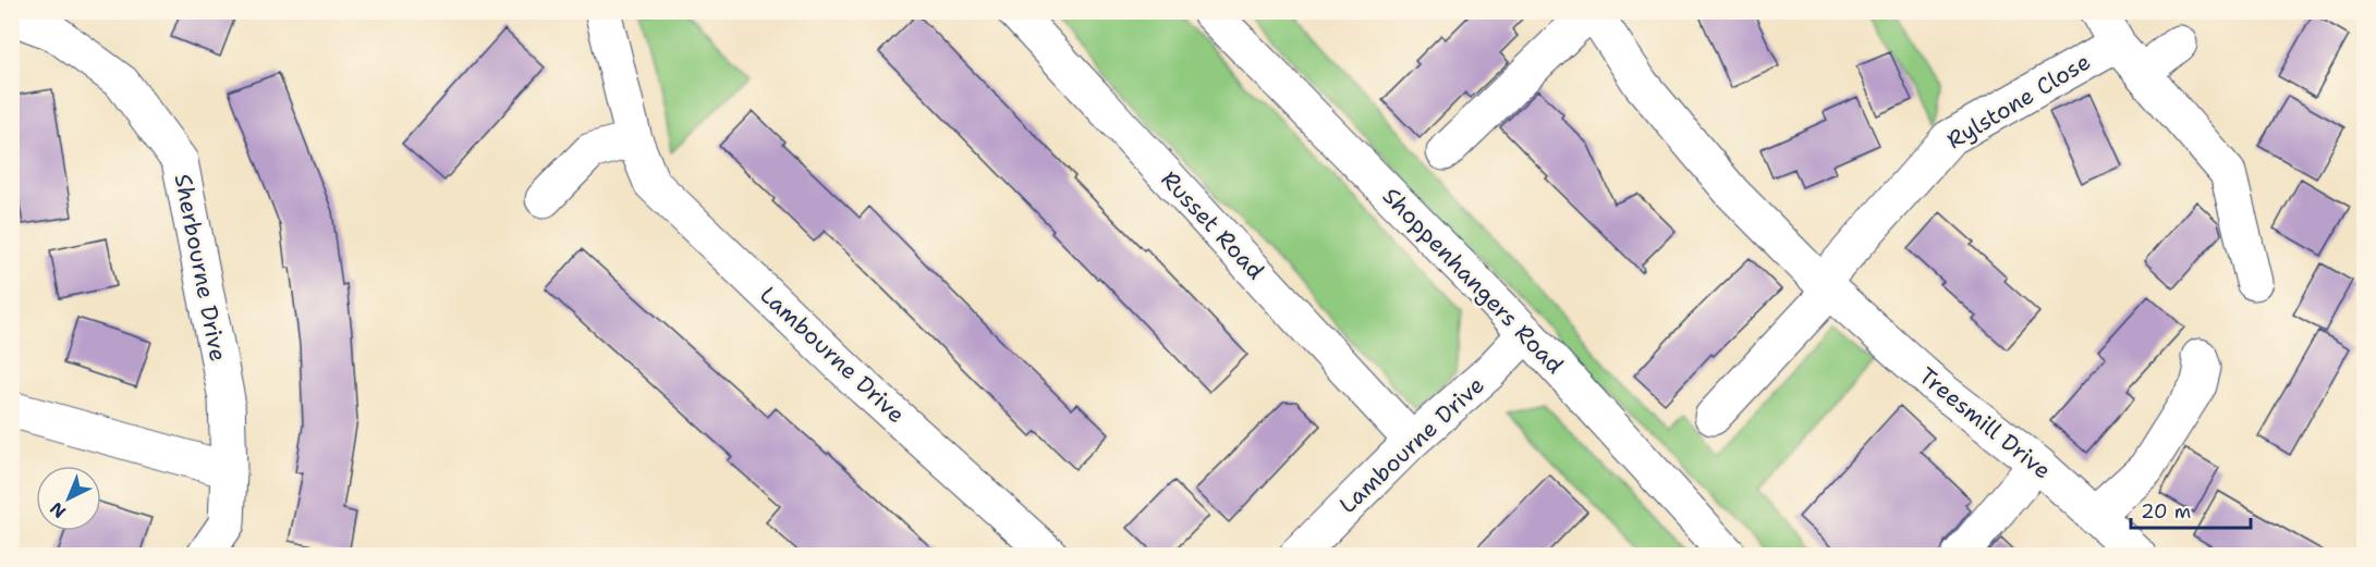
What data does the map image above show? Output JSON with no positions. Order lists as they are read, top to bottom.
{
  "streets": {
    "street": [
      "Rylstone Close",
      "Russet Road",
      "Sherbourne Drive",
      "Shoppenhangers Road",
      "Lambourne Drive",
      "Treesmill Drive"
    ]
  },
  "crossings": [
    ["Rylstone Close", "Treesmill Drive"],
    ["Russet Road", "Lambourne Drive"],
    ["Shoppenhangers Road", "Lambourne Drive"]
  ],
  "scale_bar": "20 m",
  "north": "bottom left"
}
